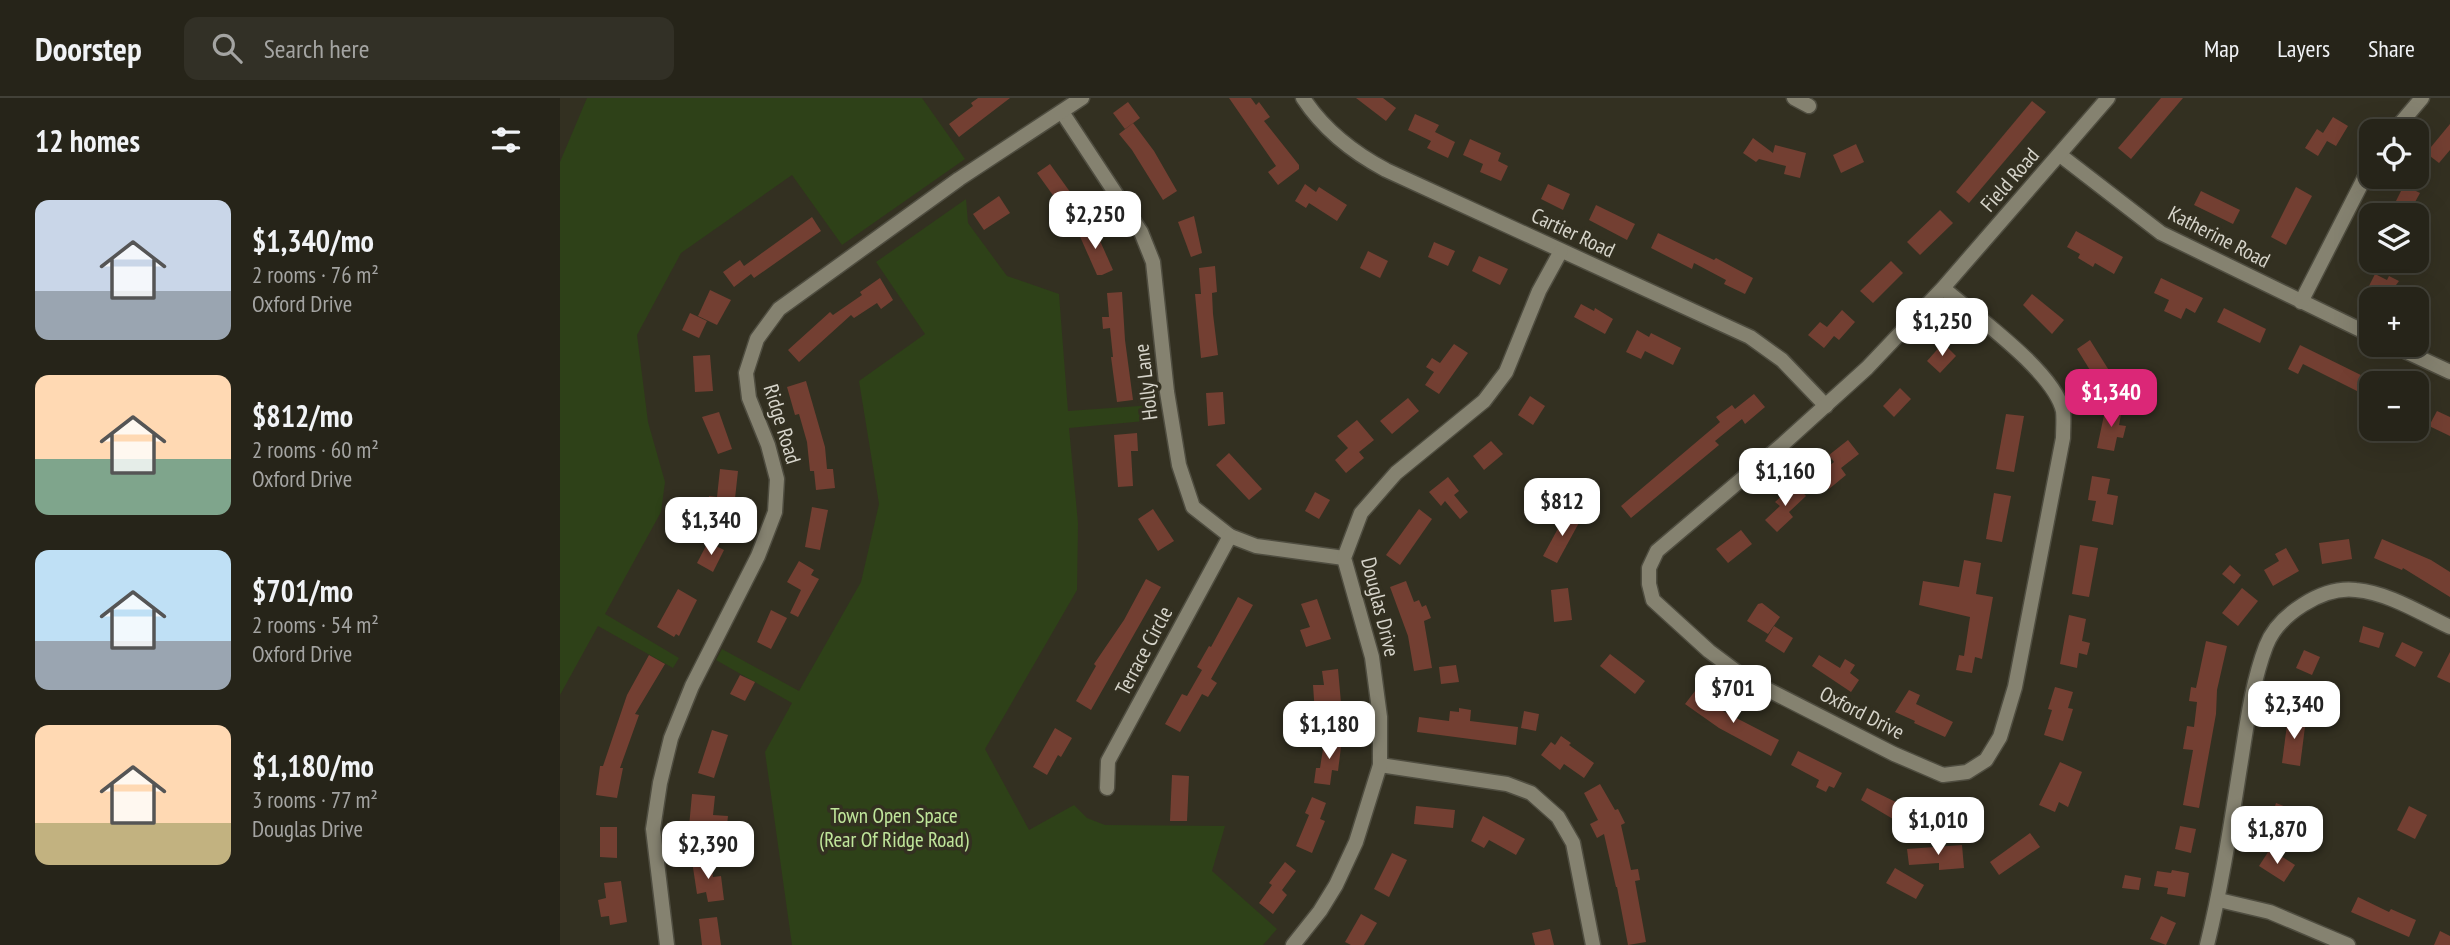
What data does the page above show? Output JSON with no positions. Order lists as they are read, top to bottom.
{
  "streets": {
    "street": [
      "Field Road",
      "Cartier Road",
      "Katherine Road",
      "Holly Lane",
      "Ridge Road",
      "Douglas Drive",
      "Terrace Circle",
      "Oxford Drive"
    ]
  },
  "crossings": [
    ["Field Road", "Katherine Road"],
    ["Field Road", "Oxford Drive"],
    ["Cartier Road", "Douglas Drive"],
    ["Cartier Road", "Oxford Drive"],
    ["Holly Lane", "Ridge Road"],
    ["Holly Lane", "Douglas Drive"],
    ["Holly Lane", "Terrace Circle"]
  ],
  "parks": ["Town Open Space (Rear Of Ridge Road)"],
  "page": {
    "header": "Doorstep",
    "search": "Search here",
    "nav": ["Map", "Layers", "Share"],
    "heading": "12 homes",
    "map_buttons": ["+", "−"],
    "list": [
      {
        "name": "$1,340/mo",
        "note": "2 rooms · 76 m² · Oxford Drive"
      },
      {
        "name": "$812/mo",
        "note": "2 rooms · 60 m² · Oxford Drive"
      },
      {
        "name": "$701/mo",
        "note": "2 rooms · 54 m² · Oxford Drive"
      },
      {
        "name": "$1,180/mo",
        "note": "3 rooms · 77 m² · Douglas Drive"
      }
    ],
    "price": [
      "$2,250",
      "$1,250",
      "$1,340",
      "$1,160",
      "$812",
      "$1,340",
      "$701",
      "$2,340",
      "$1,180",
      "$1,010",
      "$1,870",
      "$2,390"
    ]
  }
}
